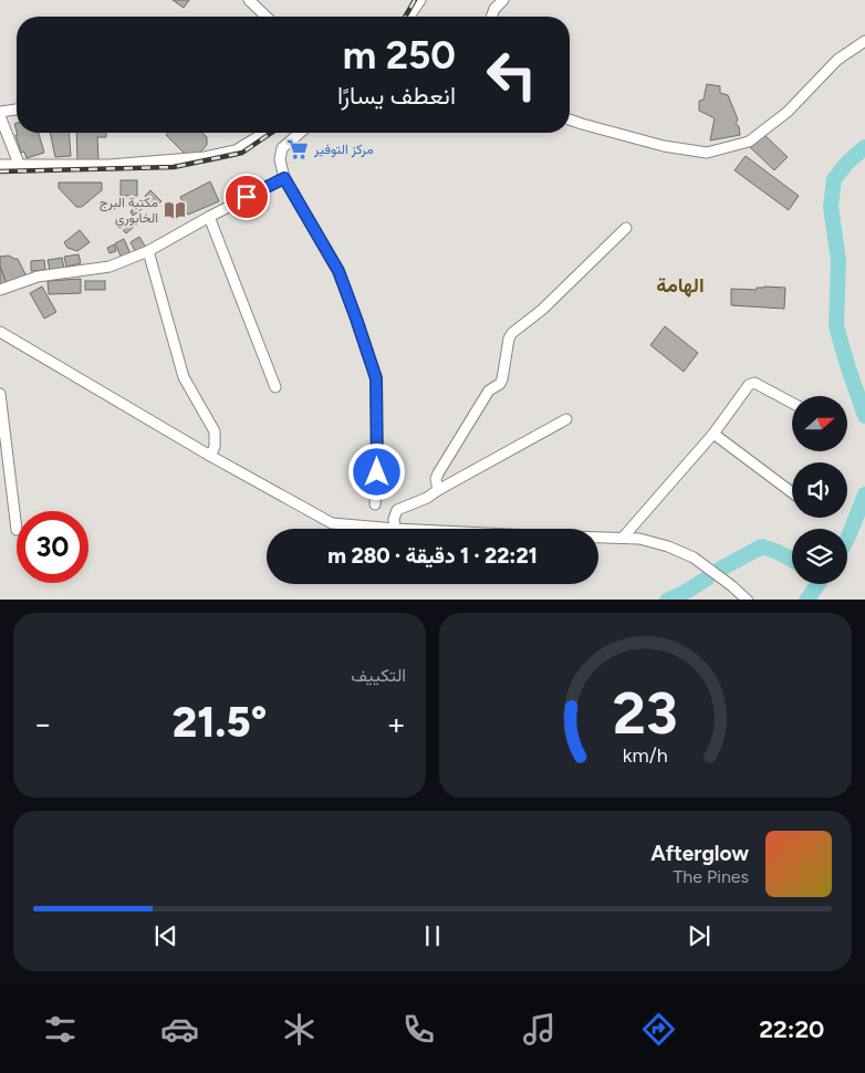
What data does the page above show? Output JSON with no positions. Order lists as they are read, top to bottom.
{
  "districts": ["الهامة"],
  "places": {
    "supermarket": ["مركز التوفير"],
    "library": ["مكتبة البرج الخابوري"]
  },
  "north": "right",
  "page": {
    "turn": ["250 m", "انعطف يسارًا"],
    "limit": "30",
    "trip": "22:21 · 1 دقيقة · 280 m",
    "tile": "التكييف",
    "heat": ["−", "21.5°", "+"],
    "song": ["Afterglow", "The Pines"],
    "tabs": "22:20",
    "gauge": ["23", "km/h"]
  }
}
